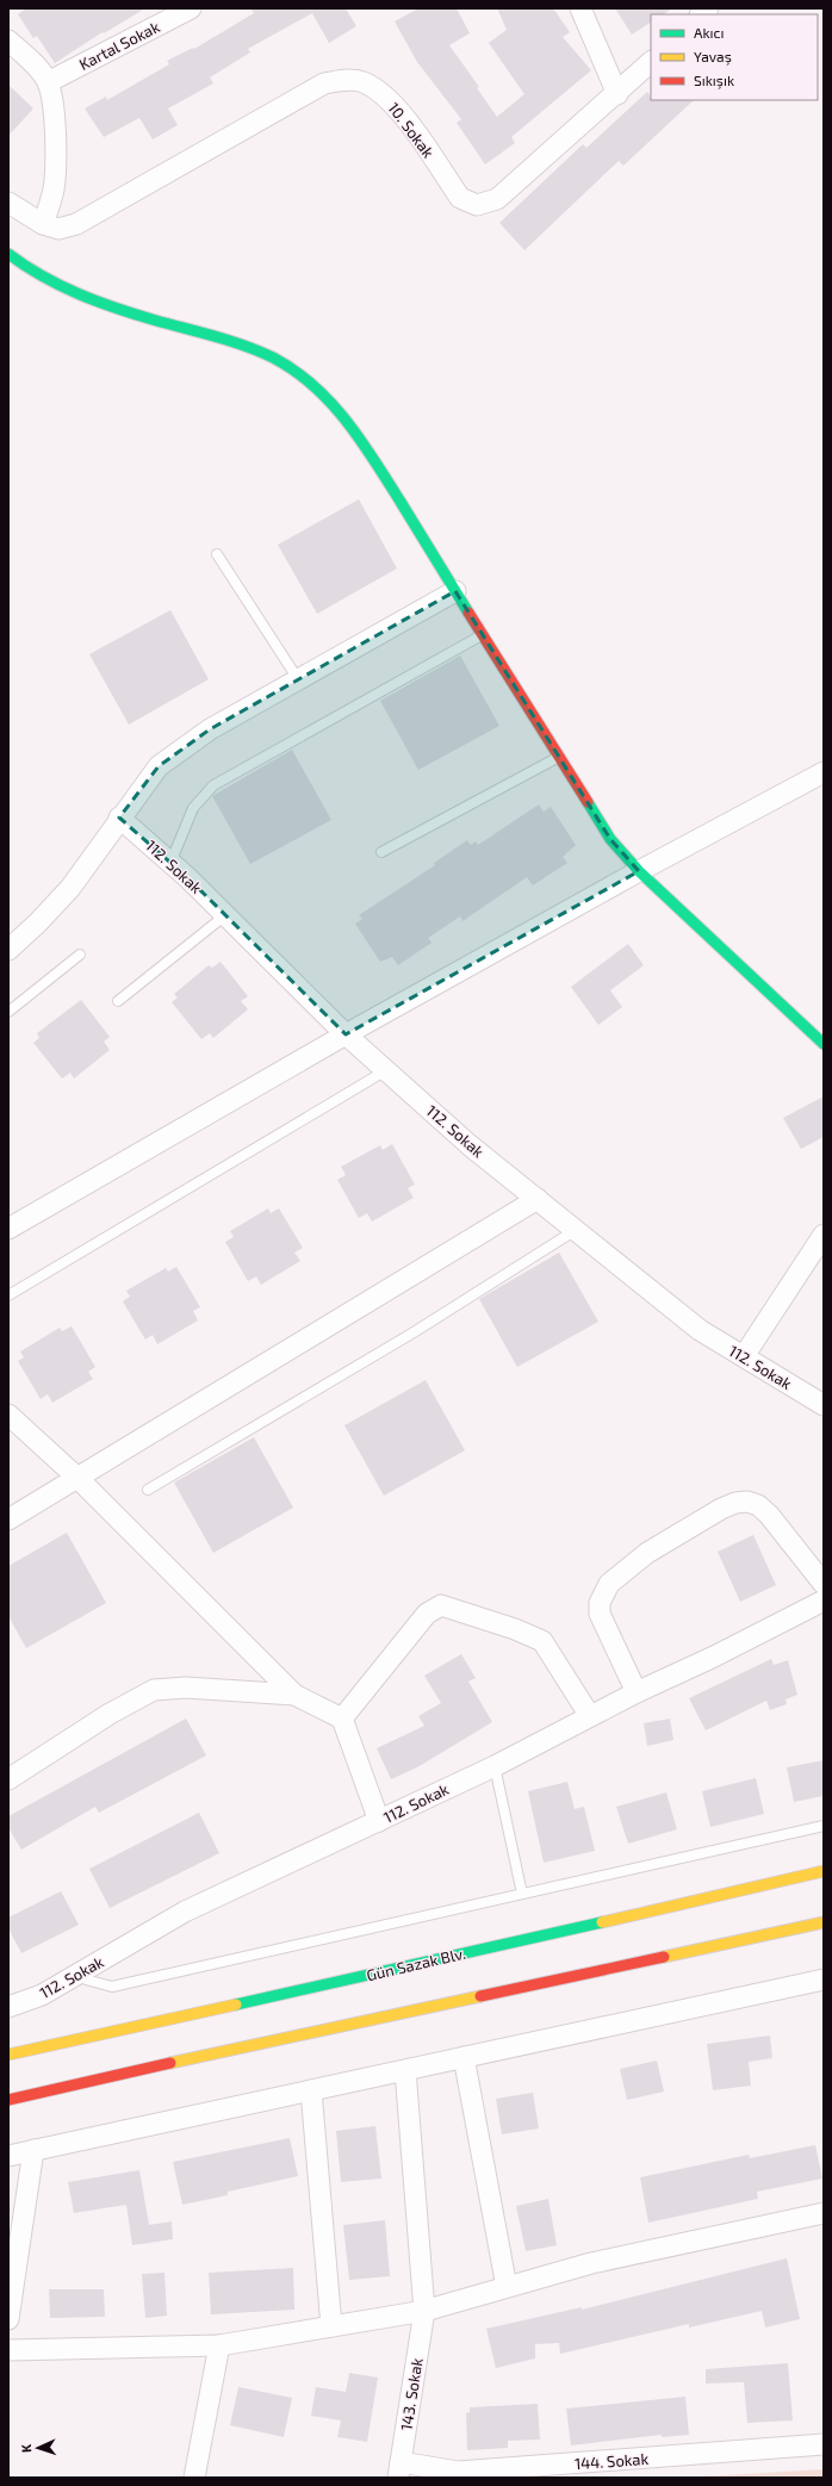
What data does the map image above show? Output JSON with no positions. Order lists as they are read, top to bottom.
{
  "streets": {
    "main road": ["Gün Sazak Blv."],
    "street": [
      "Kartal Sokak",
      "10. Sokak",
      "112. Sokak",
      "143. Sokak",
      "144. Sokak"
    ]
  },
  "crossings": [
    ["143. Sokak", "144. Sokak"]
  ],
  "legend": ["Akıcı", "Yavaş", "Sıkışık"],
  "north": "left"
}
